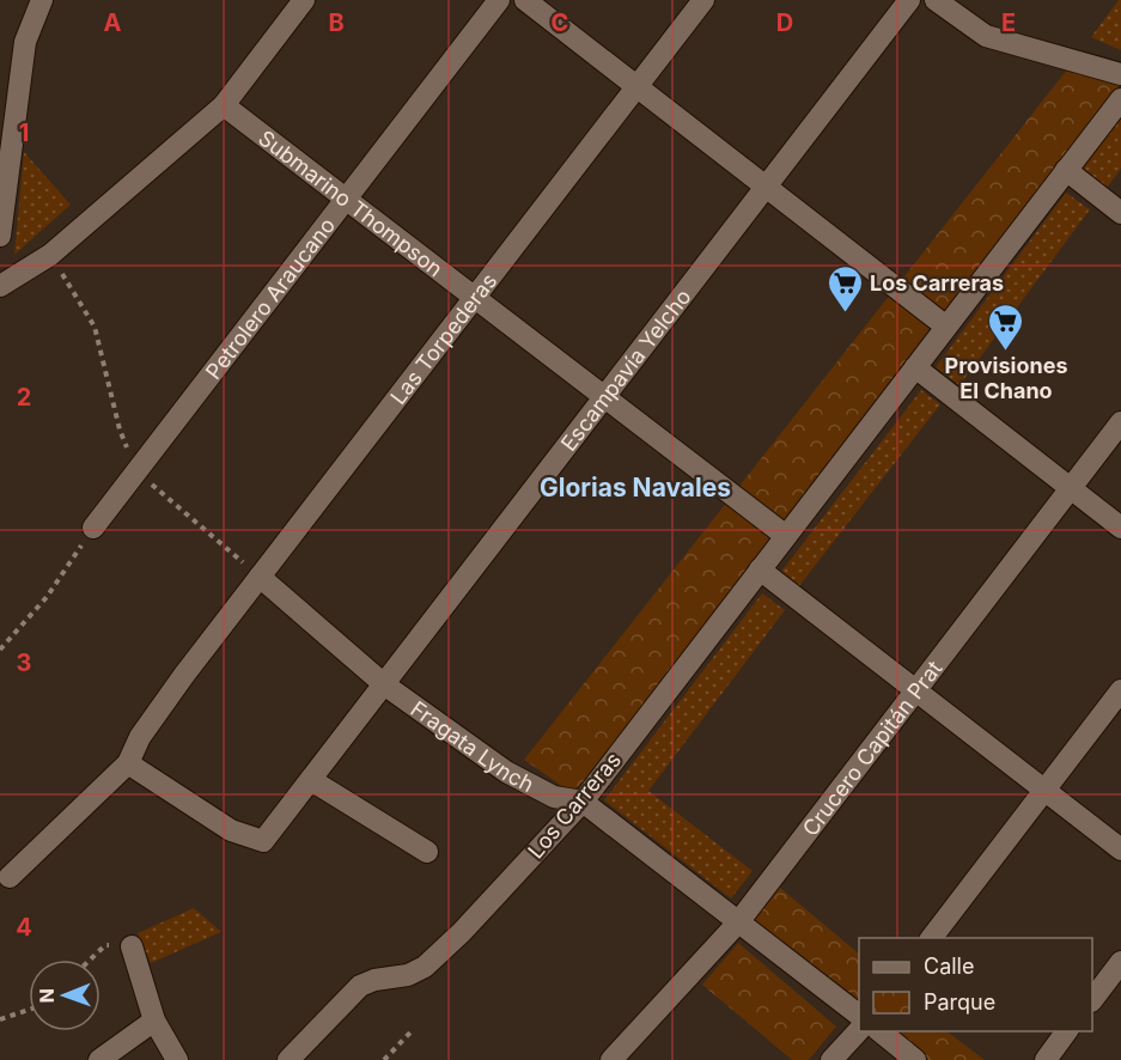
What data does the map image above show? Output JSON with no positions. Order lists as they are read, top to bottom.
{
  "streets": {
    "street": [
      "Submarino Thompson",
      "Petrolero Araucano",
      "Las Torpederas",
      "Escampavía Yelcho",
      "Fragata Lynch",
      "Crucero Capitán Prat",
      "Los Carreras"
    ]
  },
  "crossings": [
    ["Submarino Thompson", "Petrolero Araucano"],
    ["Submarino Thompson", "Las Torpederas"],
    ["Submarino Thompson", "Escampavía Yelcho"],
    ["Submarino Thompson", "Los Carreras"],
    ["Las Torpederas", "Escampavía Yelcho"],
    ["Las Torpederas", "Fragata Lynch"],
    ["Escampavía Yelcho", "Fragata Lynch"],
    ["Fragata Lynch", "Crucero Capitán Prat"],
    ["Fragata Lynch", "Los Carreras"]
  ],
  "districts": ["Glorias Navales"],
  "places": {
    "supermarket": ["Los Carreras", "Provisiones El Chano"]
  },
  "legend": ["Calle", "Parque"],
  "north": "left",
  "grid": {
    "columns": [
      "A",
      "B",
      "C",
      "D",
      "E"
    ],
    "rows": [
      "1",
      "2",
      "3",
      "4"
    ]
  }
}
